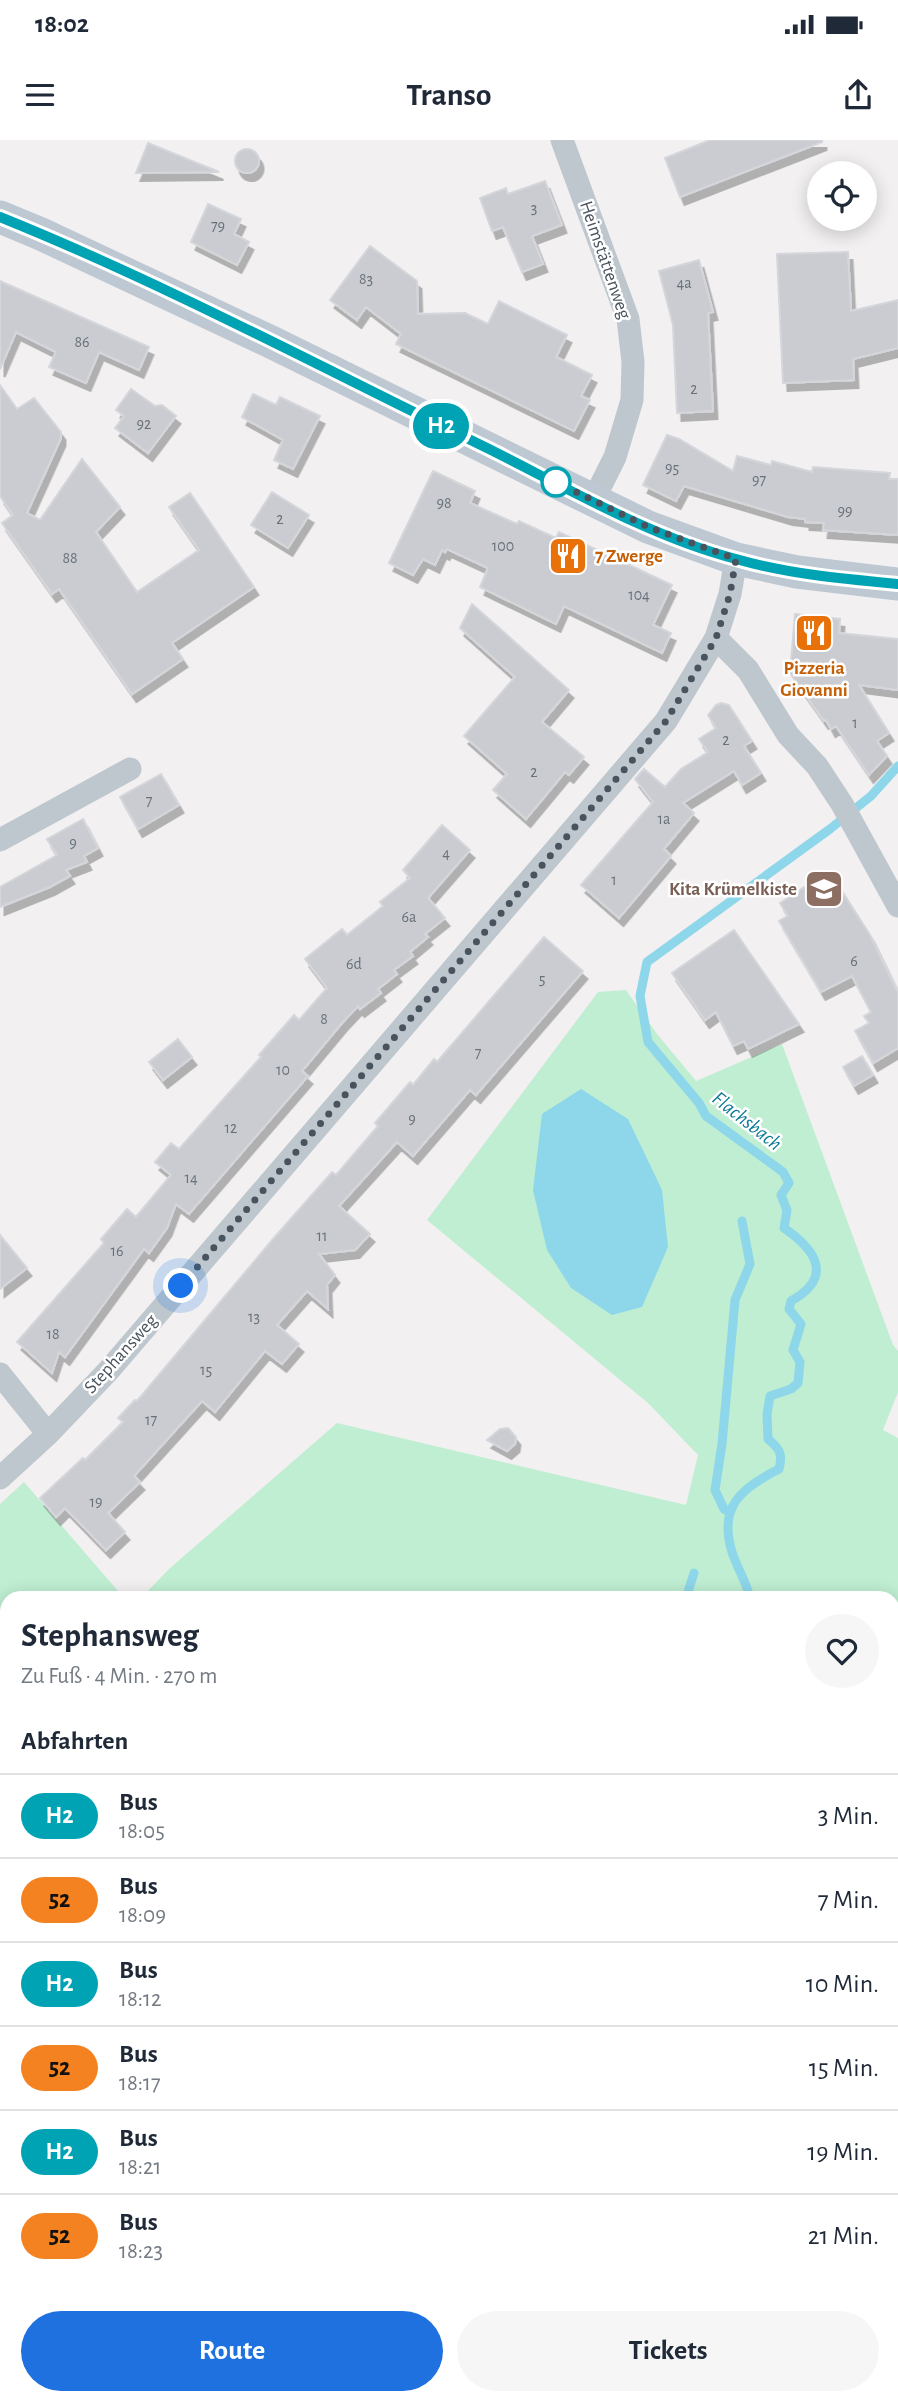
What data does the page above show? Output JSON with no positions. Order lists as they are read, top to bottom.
{
  "streets": {
    "street": ["Heimstättenweg", "Stephansweg"]
  },
  "water": ["Flachsbach"],
  "places": {
    "restaurant": ["7 Zwerge", "Pizzeria Giovanni"],
    "school or university": ["Kita Krümelkiste"]
  },
  "lines": ["bus line H2"],
  "house_numbers": [
    "3",
    "79",
    "83",
    "4a",
    "86",
    "2",
    "92",
    "95",
    "97",
    "98",
    "99",
    "2",
    "100",
    "88",
    "104",
    "1",
    "2",
    "2",
    "7",
    "1a",
    "9",
    "4",
    "1",
    "6a",
    "6",
    "6d",
    "5",
    "8",
    "7",
    "10",
    "9",
    "12",
    "14",
    "11",
    "16",
    "13",
    "18",
    "15",
    "17",
    "19"
  ],
  "page": {
    "status": "18:02",
    "header": "Transo",
    "on_map": "H2",
    "heading": [
      ["Stephansweg", "Zu Fuß · 4 Min. · 270 m"],
      "Abfahrten"
    ],
    "list": [
      {
        "mark": "H2",
        "name": "Bus",
        "note": "18:05",
        "value": "3 Min."
      },
      {
        "mark": "52",
        "name": "Bus",
        "note": "18:09",
        "value": "7 Min."
      },
      {
        "mark": "H2",
        "name": "Bus",
        "note": "18:12",
        "value": "10 Min."
      },
      {
        "mark": "52",
        "name": "Bus",
        "note": "18:17",
        "value": "15 Min."
      },
      {
        "mark": "H2",
        "name": "Bus",
        "note": "18:21",
        "value": "19 Min."
      },
      {
        "mark": "52",
        "name": "Bus",
        "note": "18:23",
        "value": "21 Min."
      }
    ],
    "buttons": ["Route", "Tickets"]
  }
}
